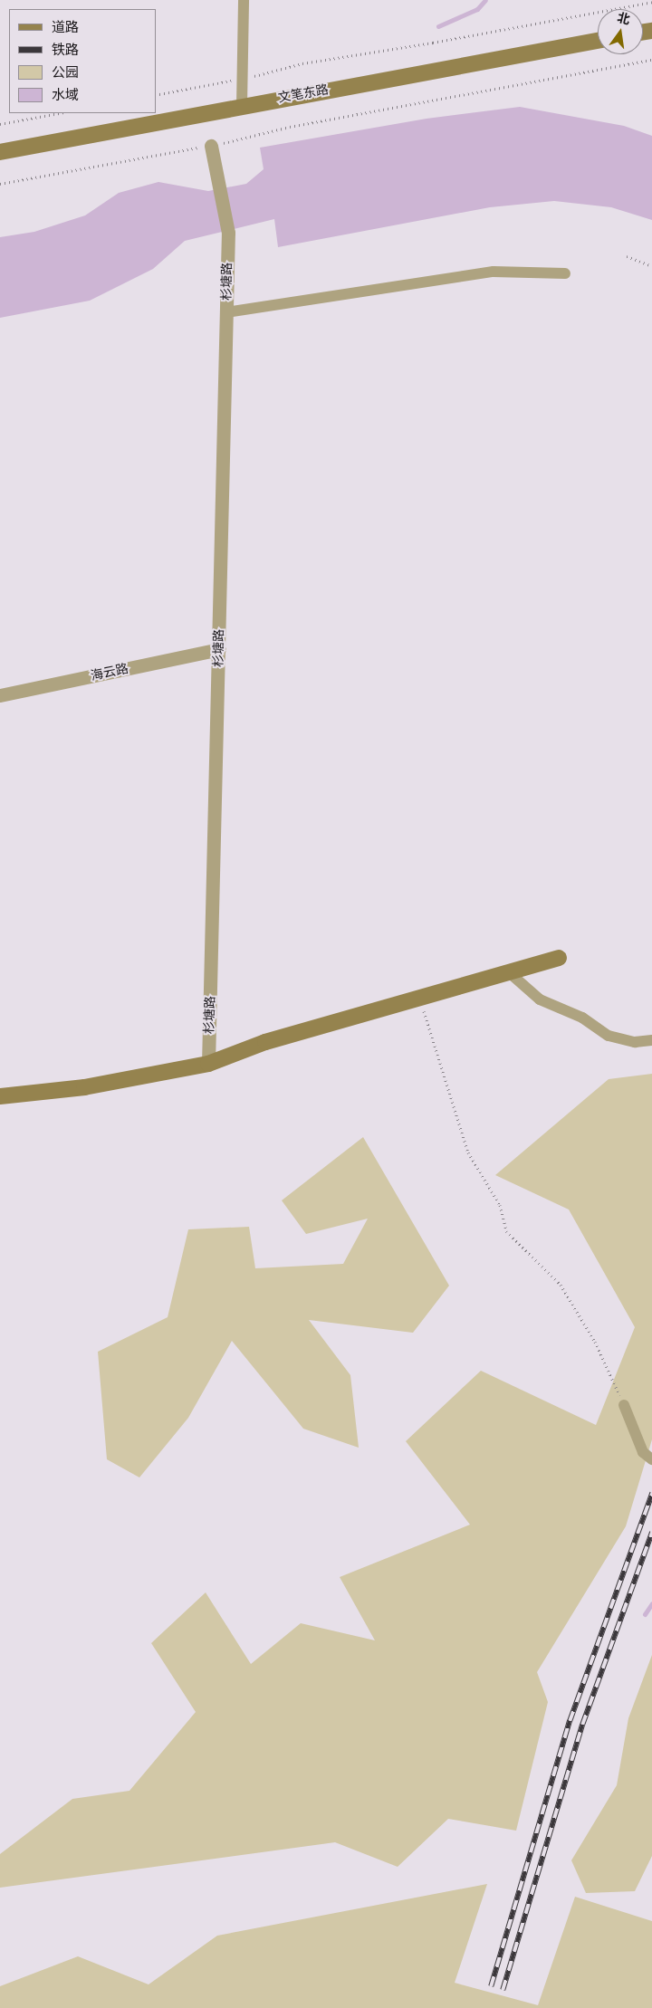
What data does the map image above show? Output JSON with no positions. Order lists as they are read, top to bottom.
{
  "streets": {
    "main road": ["文笔东路"],
    "street": ["杉塘路", "海云路"]
  },
  "crossings": [
    ["杉塘路", "海云路"]
  ],
  "legend": [
    "道路",
    "铁路",
    "公园",
    "水域"
  ],
  "north": "top"
}
